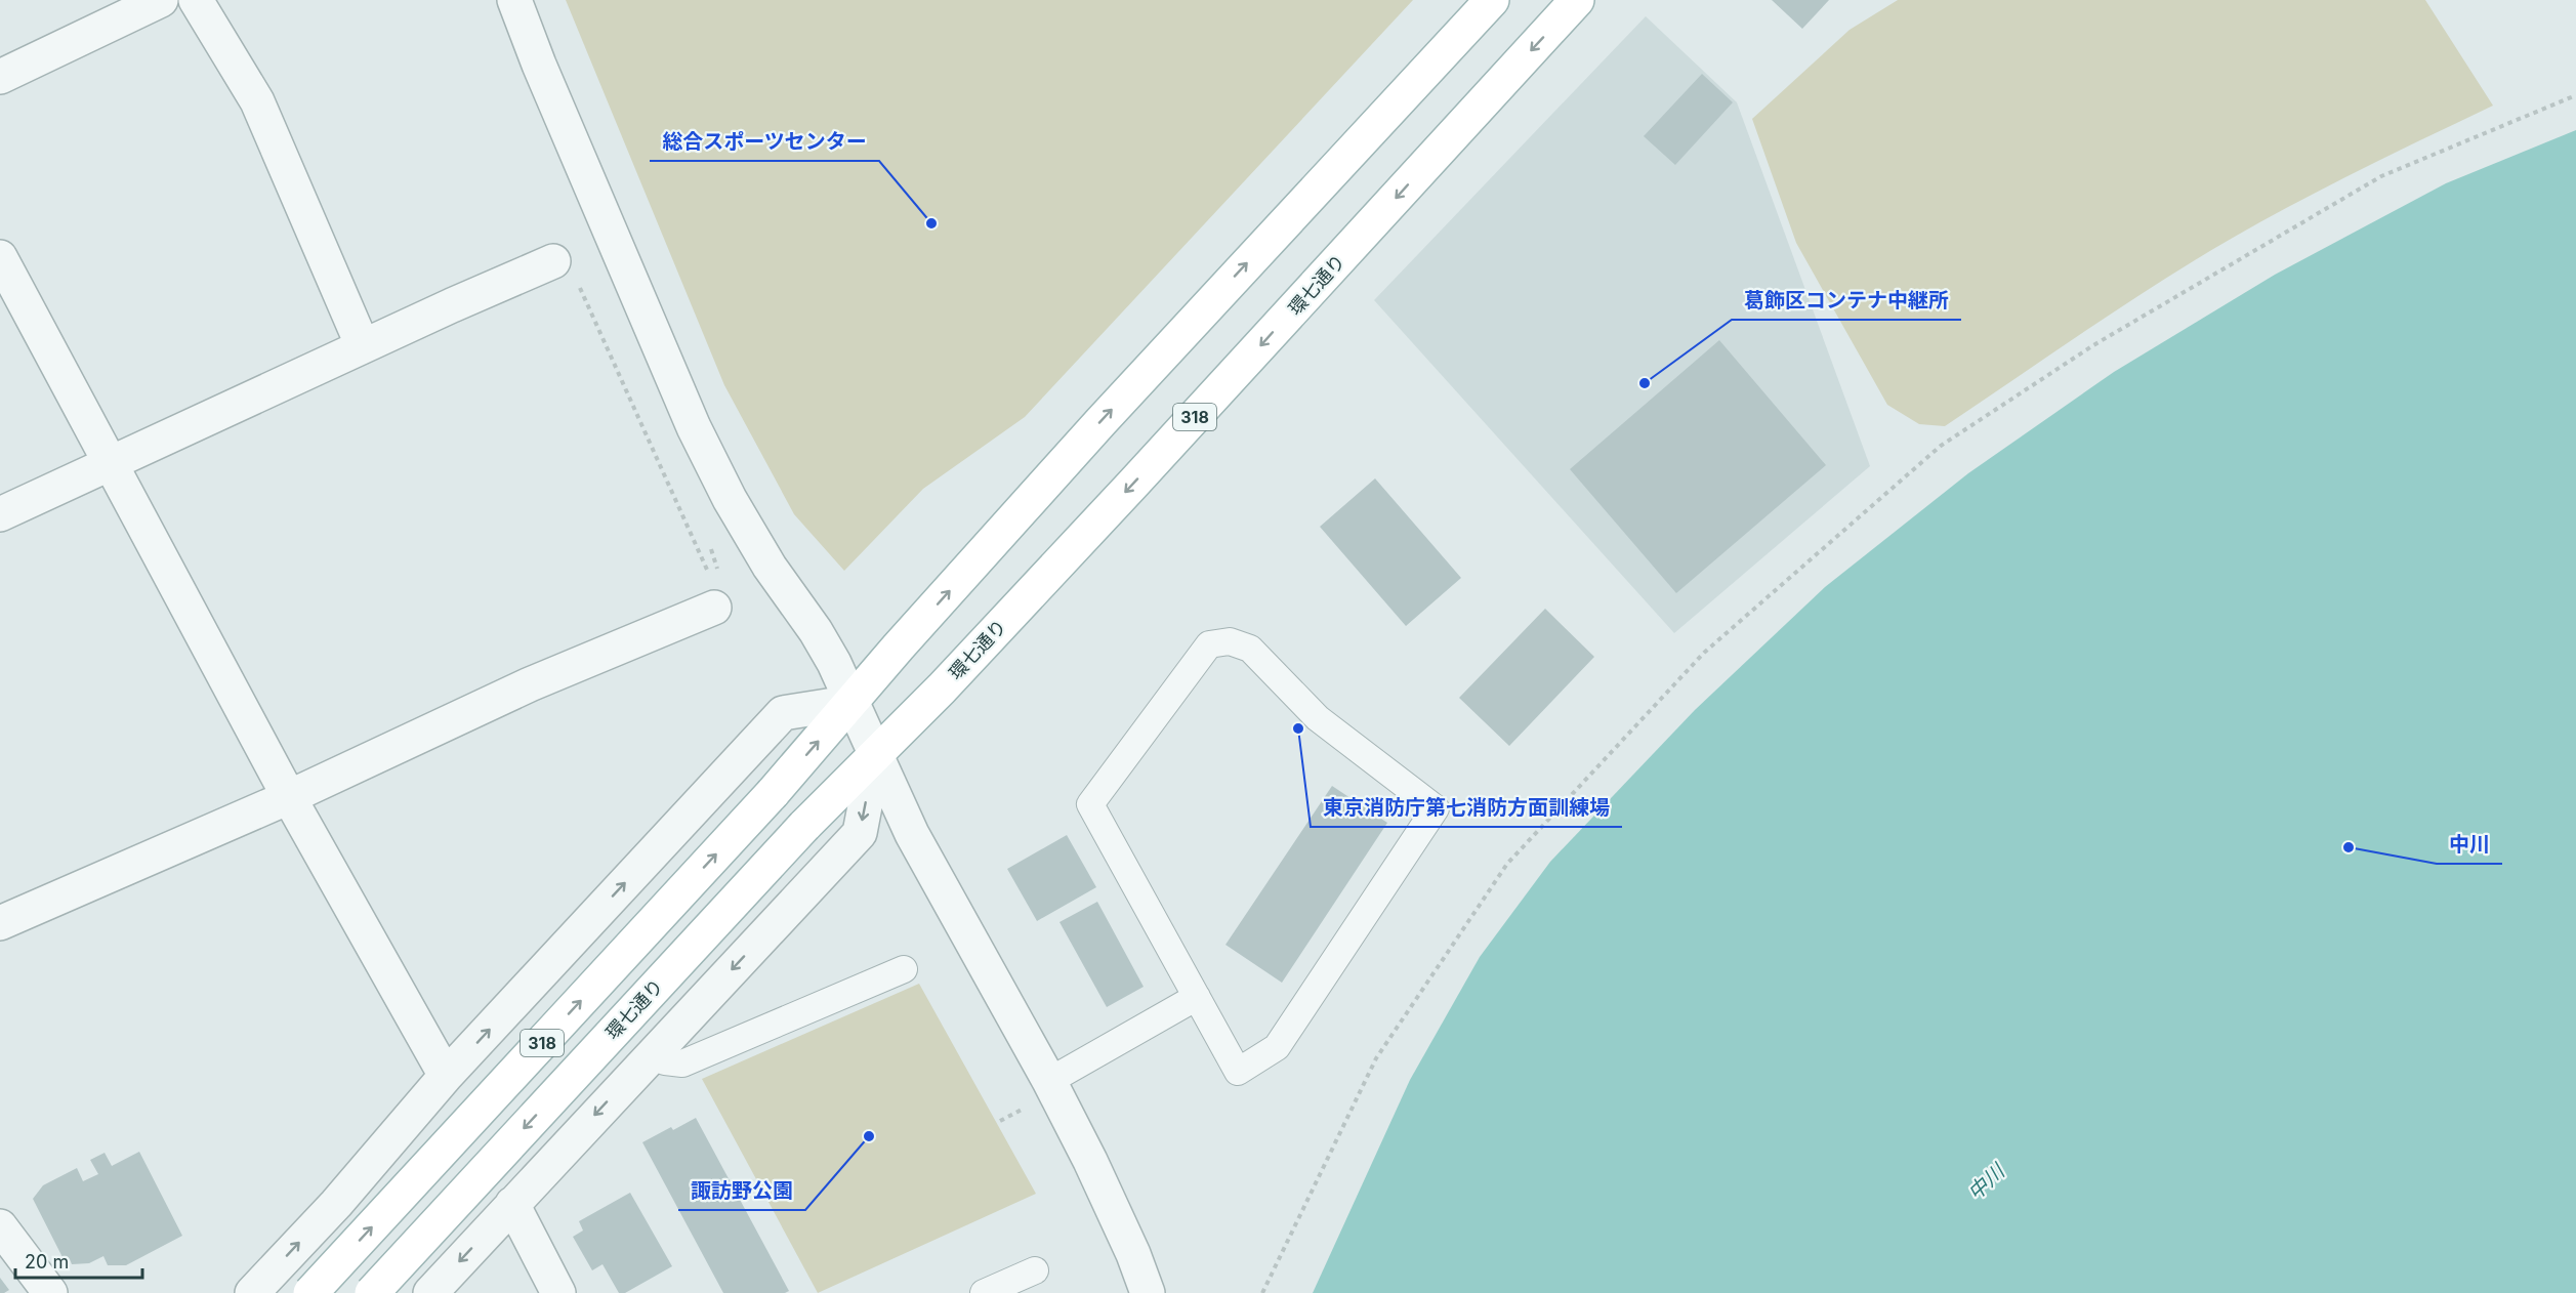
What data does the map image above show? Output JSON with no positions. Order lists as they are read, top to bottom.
{
  "streets": {
    "main road": ["環七通り", "318"]
  },
  "water": ["中川"],
  "places": [
    "総合スポーツセンター",
    "葛飾区コンテナ中継所",
    "東京消防庁第七消防方面訓練場",
    "中川",
    "諏訪野公園"
  ],
  "scale_bar": "20 m"
}
